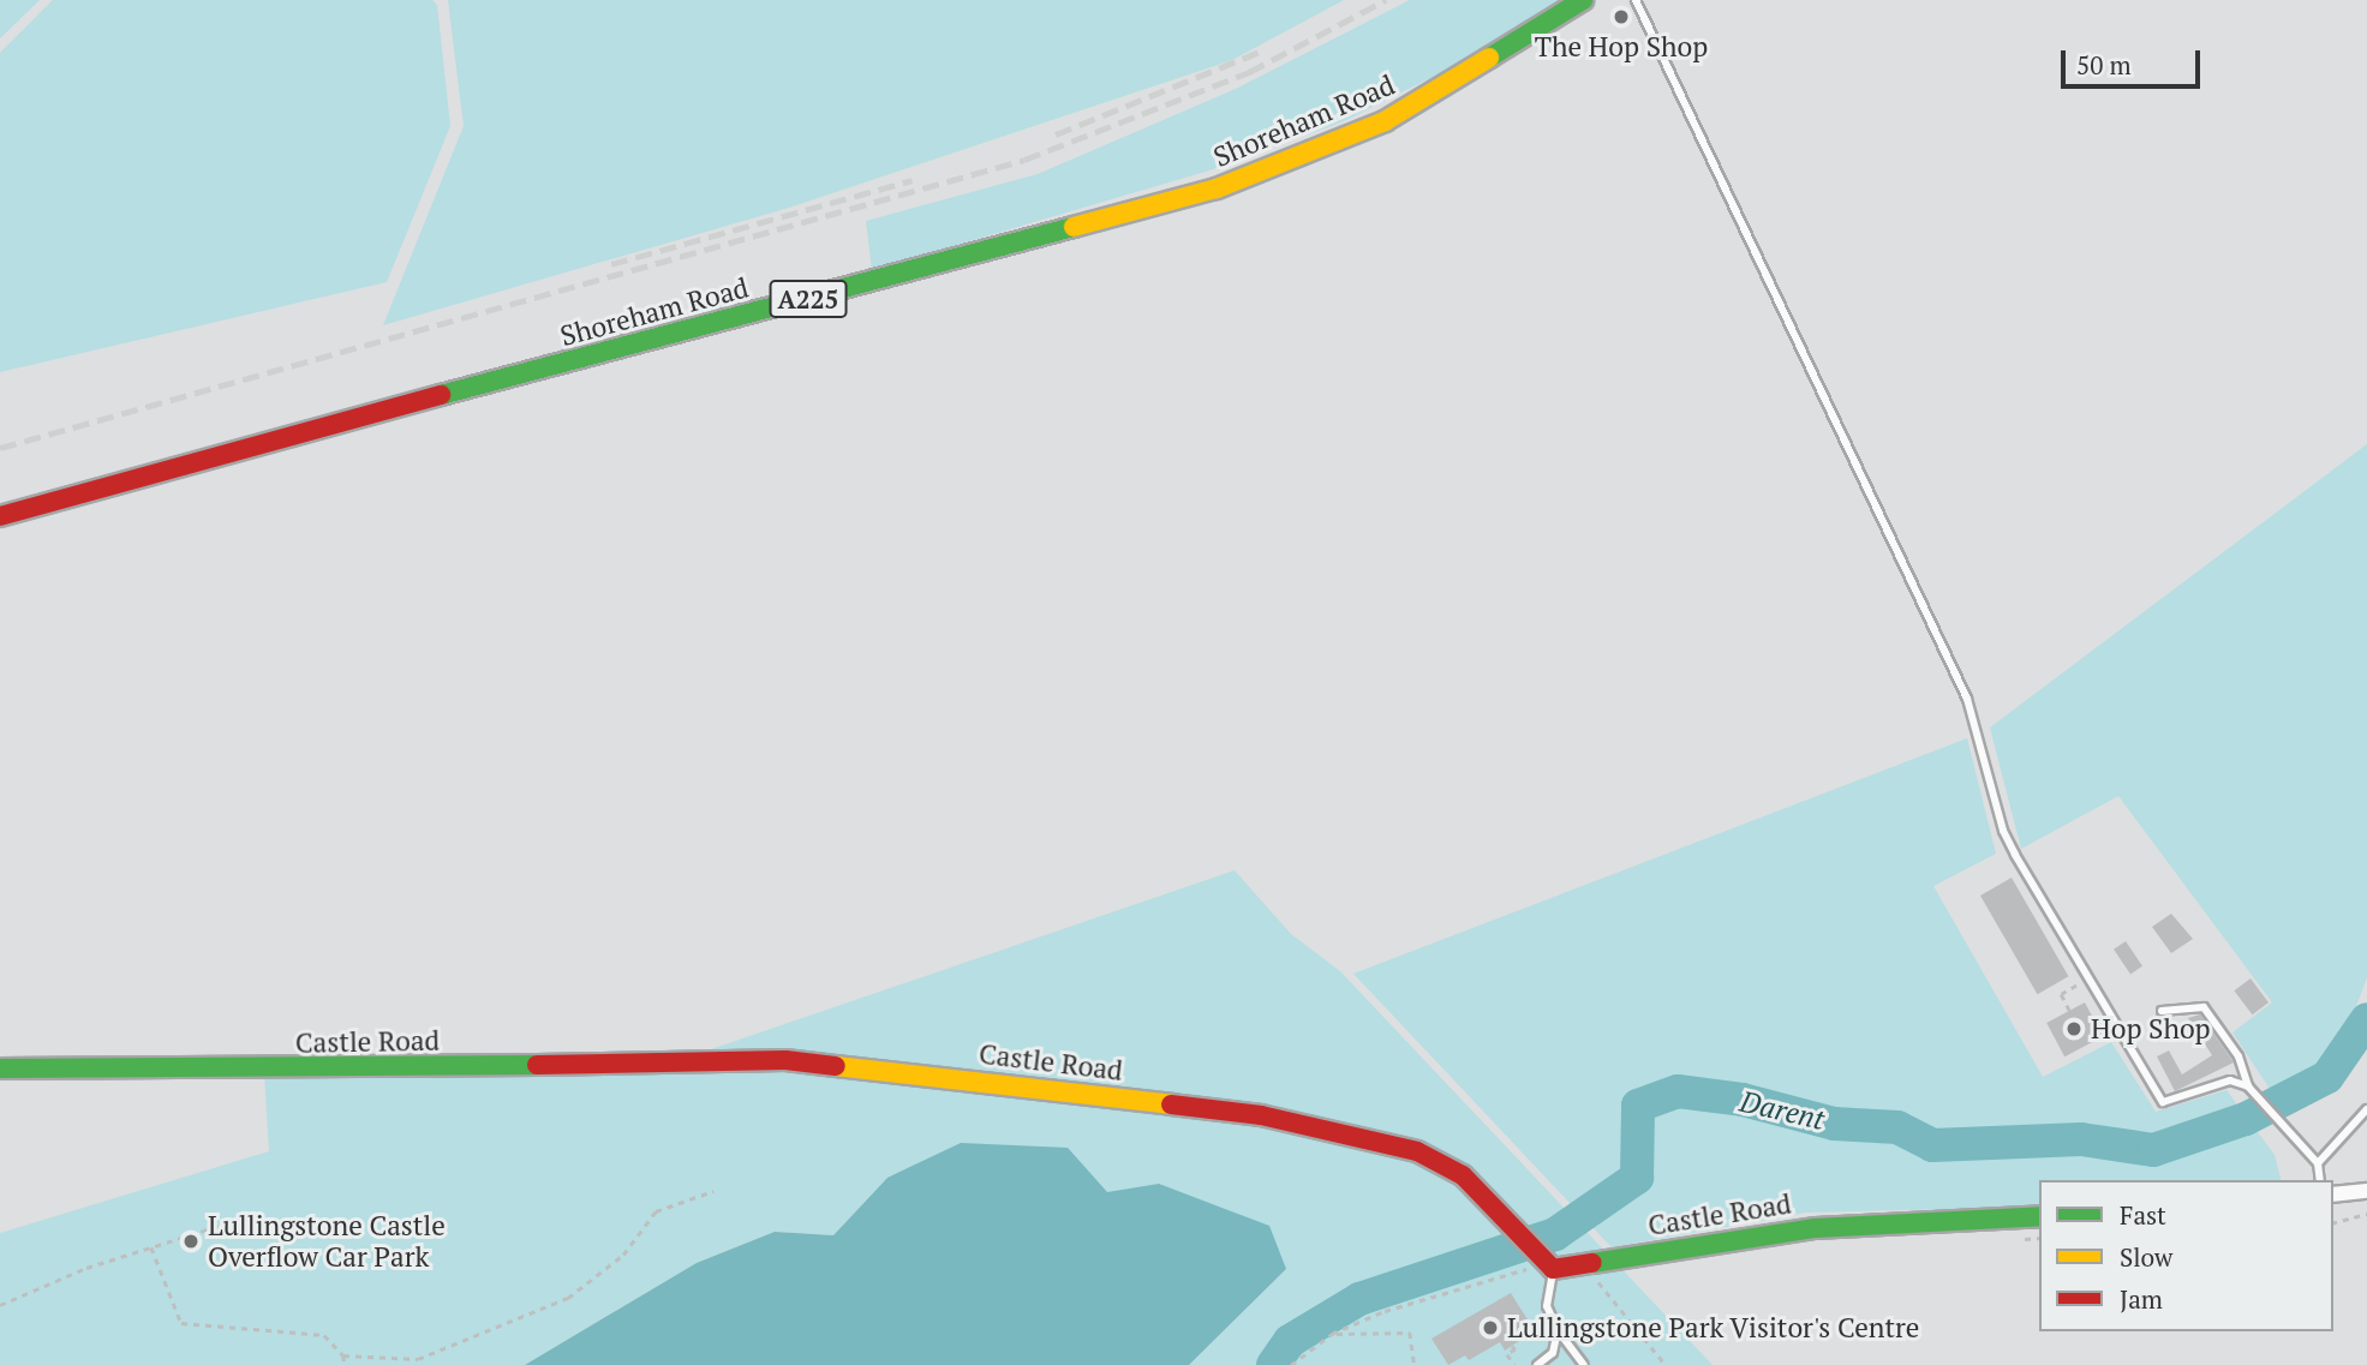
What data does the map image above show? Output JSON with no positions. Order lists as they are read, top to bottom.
{
  "streets": {
    "street": ["Shoreham Road", "A225", "Castle Road"]
  },
  "water": ["Darent"],
  "places": [
    "The Hop Shop",
    "Hop Shop",
    "Lullingstone Castle Overflow Car Park",
    "Lullingstone Park Visitor's Centre"
  ],
  "legend": ["Fast", "Slow", "Jam"],
  "scale_bar": "50 m"
}
